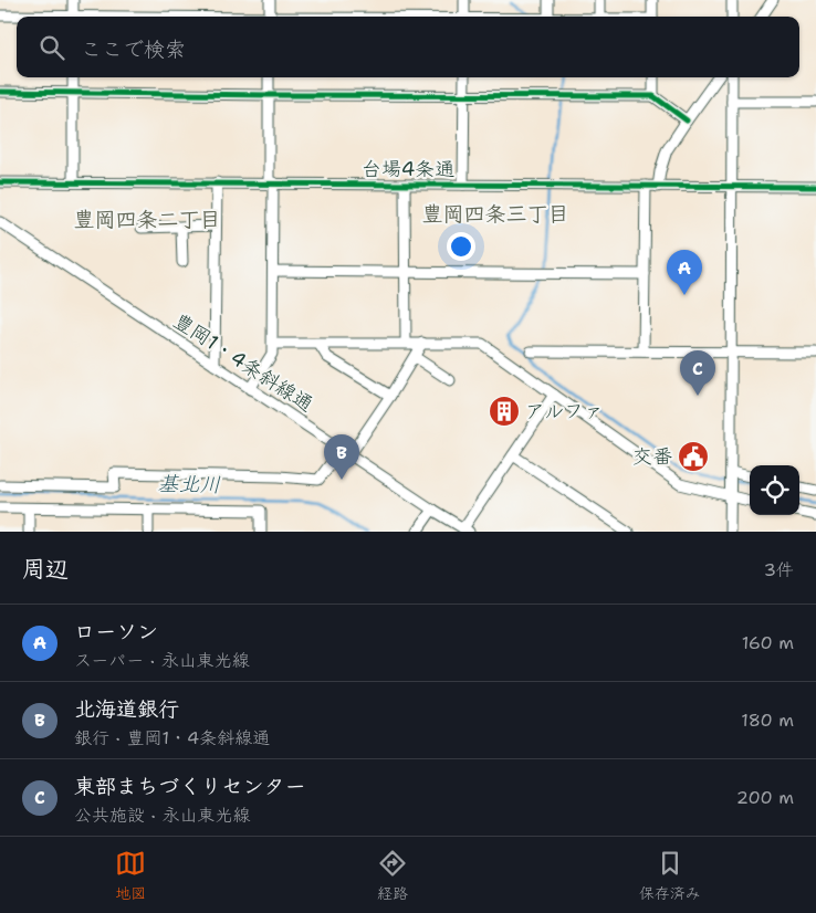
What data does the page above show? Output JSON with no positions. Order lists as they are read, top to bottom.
{
  "streets": {
    "street": ["台場4条通", "豊岡1・4条斜線通"]
  },
  "districts": ["豊岡四条三丁目", "豊岡四条二丁目"],
  "water": ["基北川"],
  "places": {
    "building": ["アルファ"],
    "public building": ["交番"]
  },
  "page": {
    "search": "ここで検索",
    "pins": ["A", "C", "B"],
    "heading": ["周辺", "3件"],
    "list": [
      {
        "mark": "A",
        "name": "ローソン",
        "note": "スーパー · 永山東光線",
        "value": "160 m"
      },
      {
        "mark": "B",
        "name": "北海道銀行",
        "note": "銀行 · 豊岡1・4条斜線通",
        "value": "180 m"
      },
      {
        "mark": "C",
        "name": "東部まちづくりセンター",
        "note": "公共施設 · 永山東光線",
        "value": "200 m"
      }
    ],
    "nav": ["地図", "経路", "保存済み"]
  }
}
